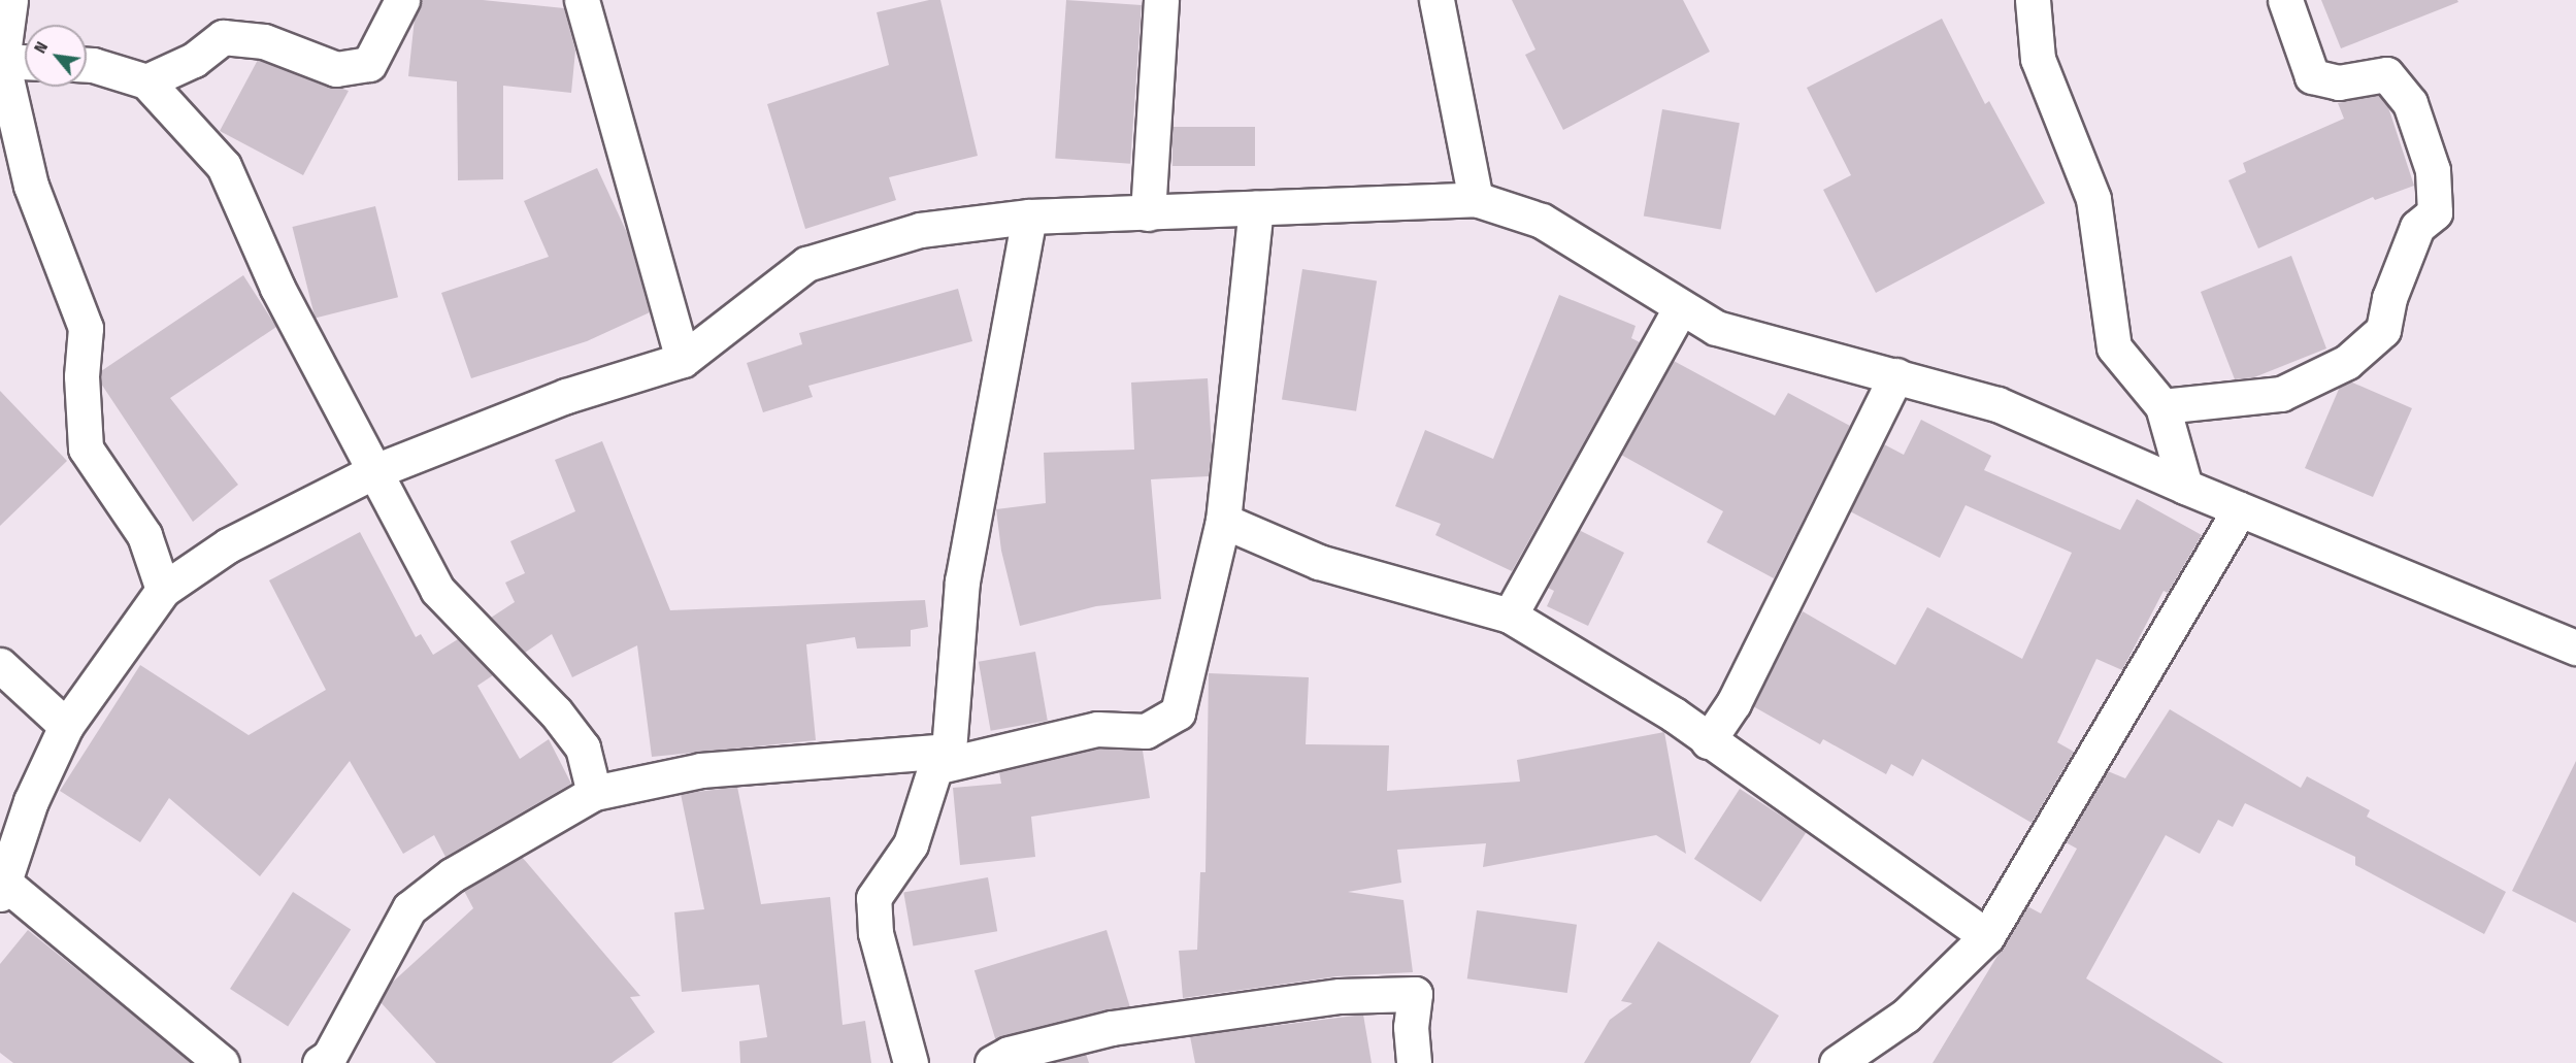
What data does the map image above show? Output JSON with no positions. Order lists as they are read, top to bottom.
{
  "north": "top left"
}
